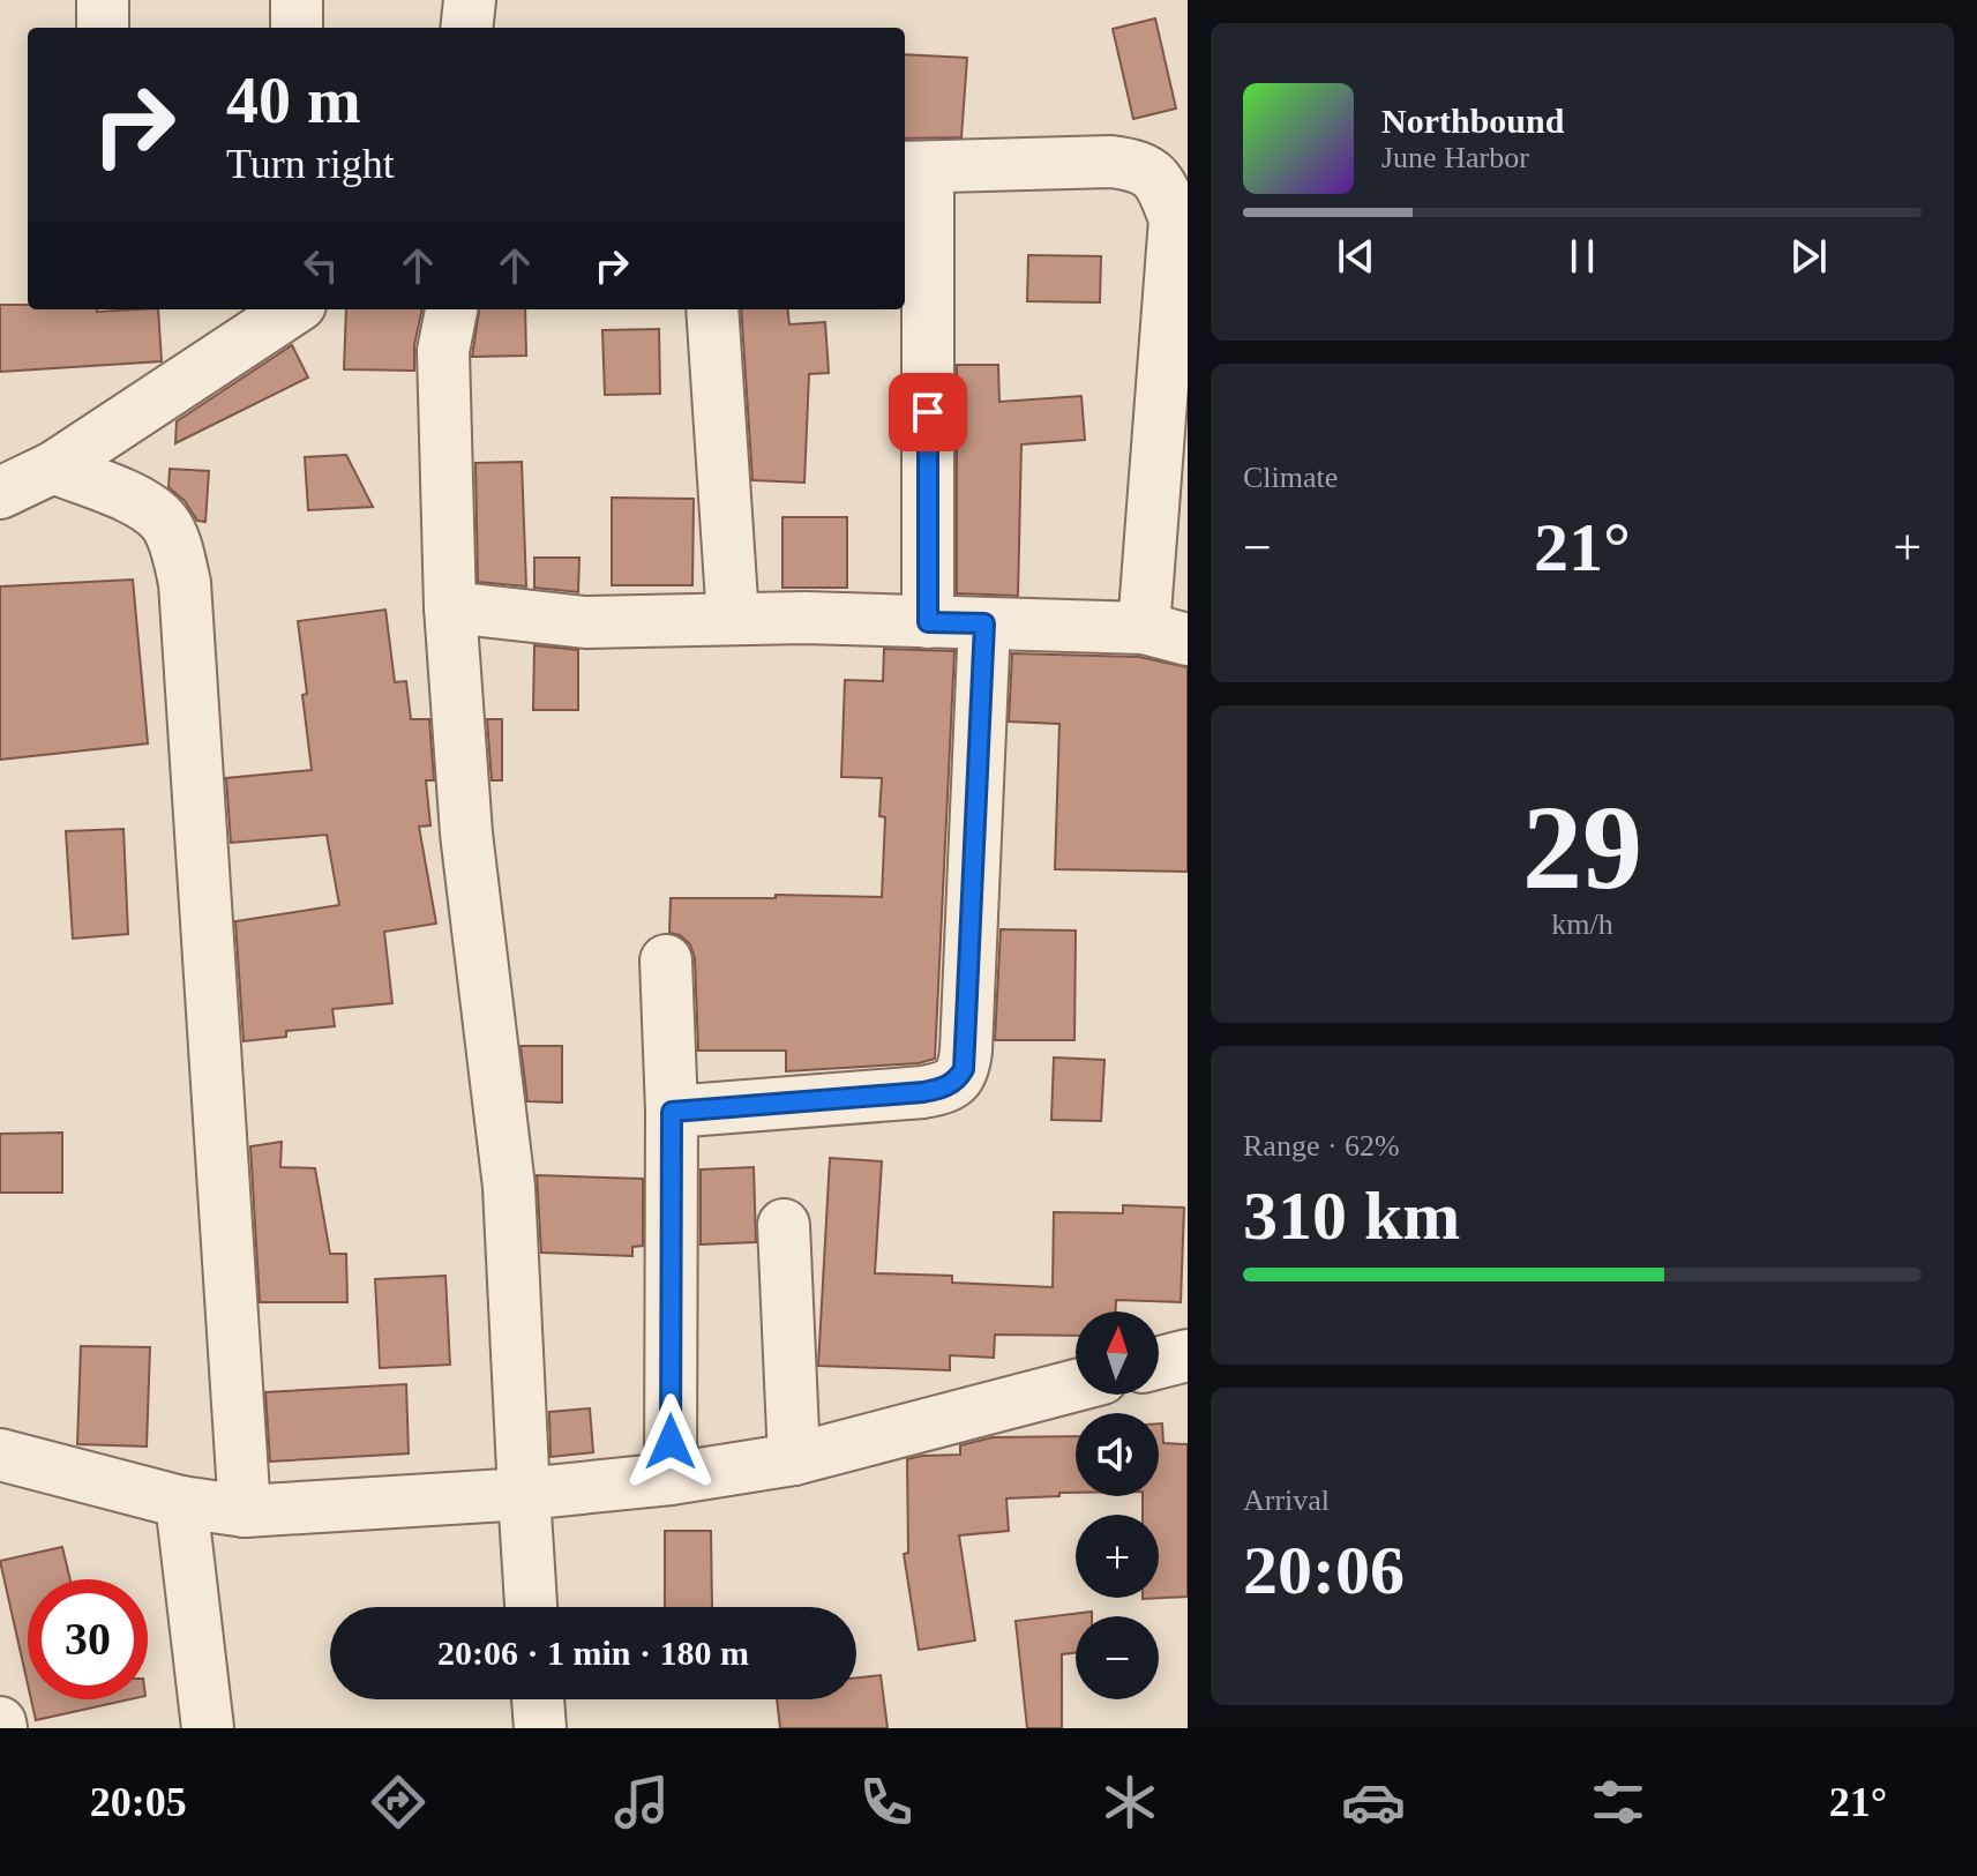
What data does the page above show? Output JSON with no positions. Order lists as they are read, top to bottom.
{
  "north": "top",
  "page": {
    "turn": ["40 m", "Turn right"],
    "song": ["Northbound", "June Harbor"],
    "tile": [
      "Climate",
      ["29", "km/h"],
      ["Range · 62%", "310 km"],
      ["Arrival", "20:06"]
    ],
    "heat": ["−", "21°", "+"],
    "map_buttons": ["+", "−"],
    "limit": "30",
    "trip": "20:06 · 1 min · 180 m",
    "tabs": ["20:05", "21°"]
  }
}
